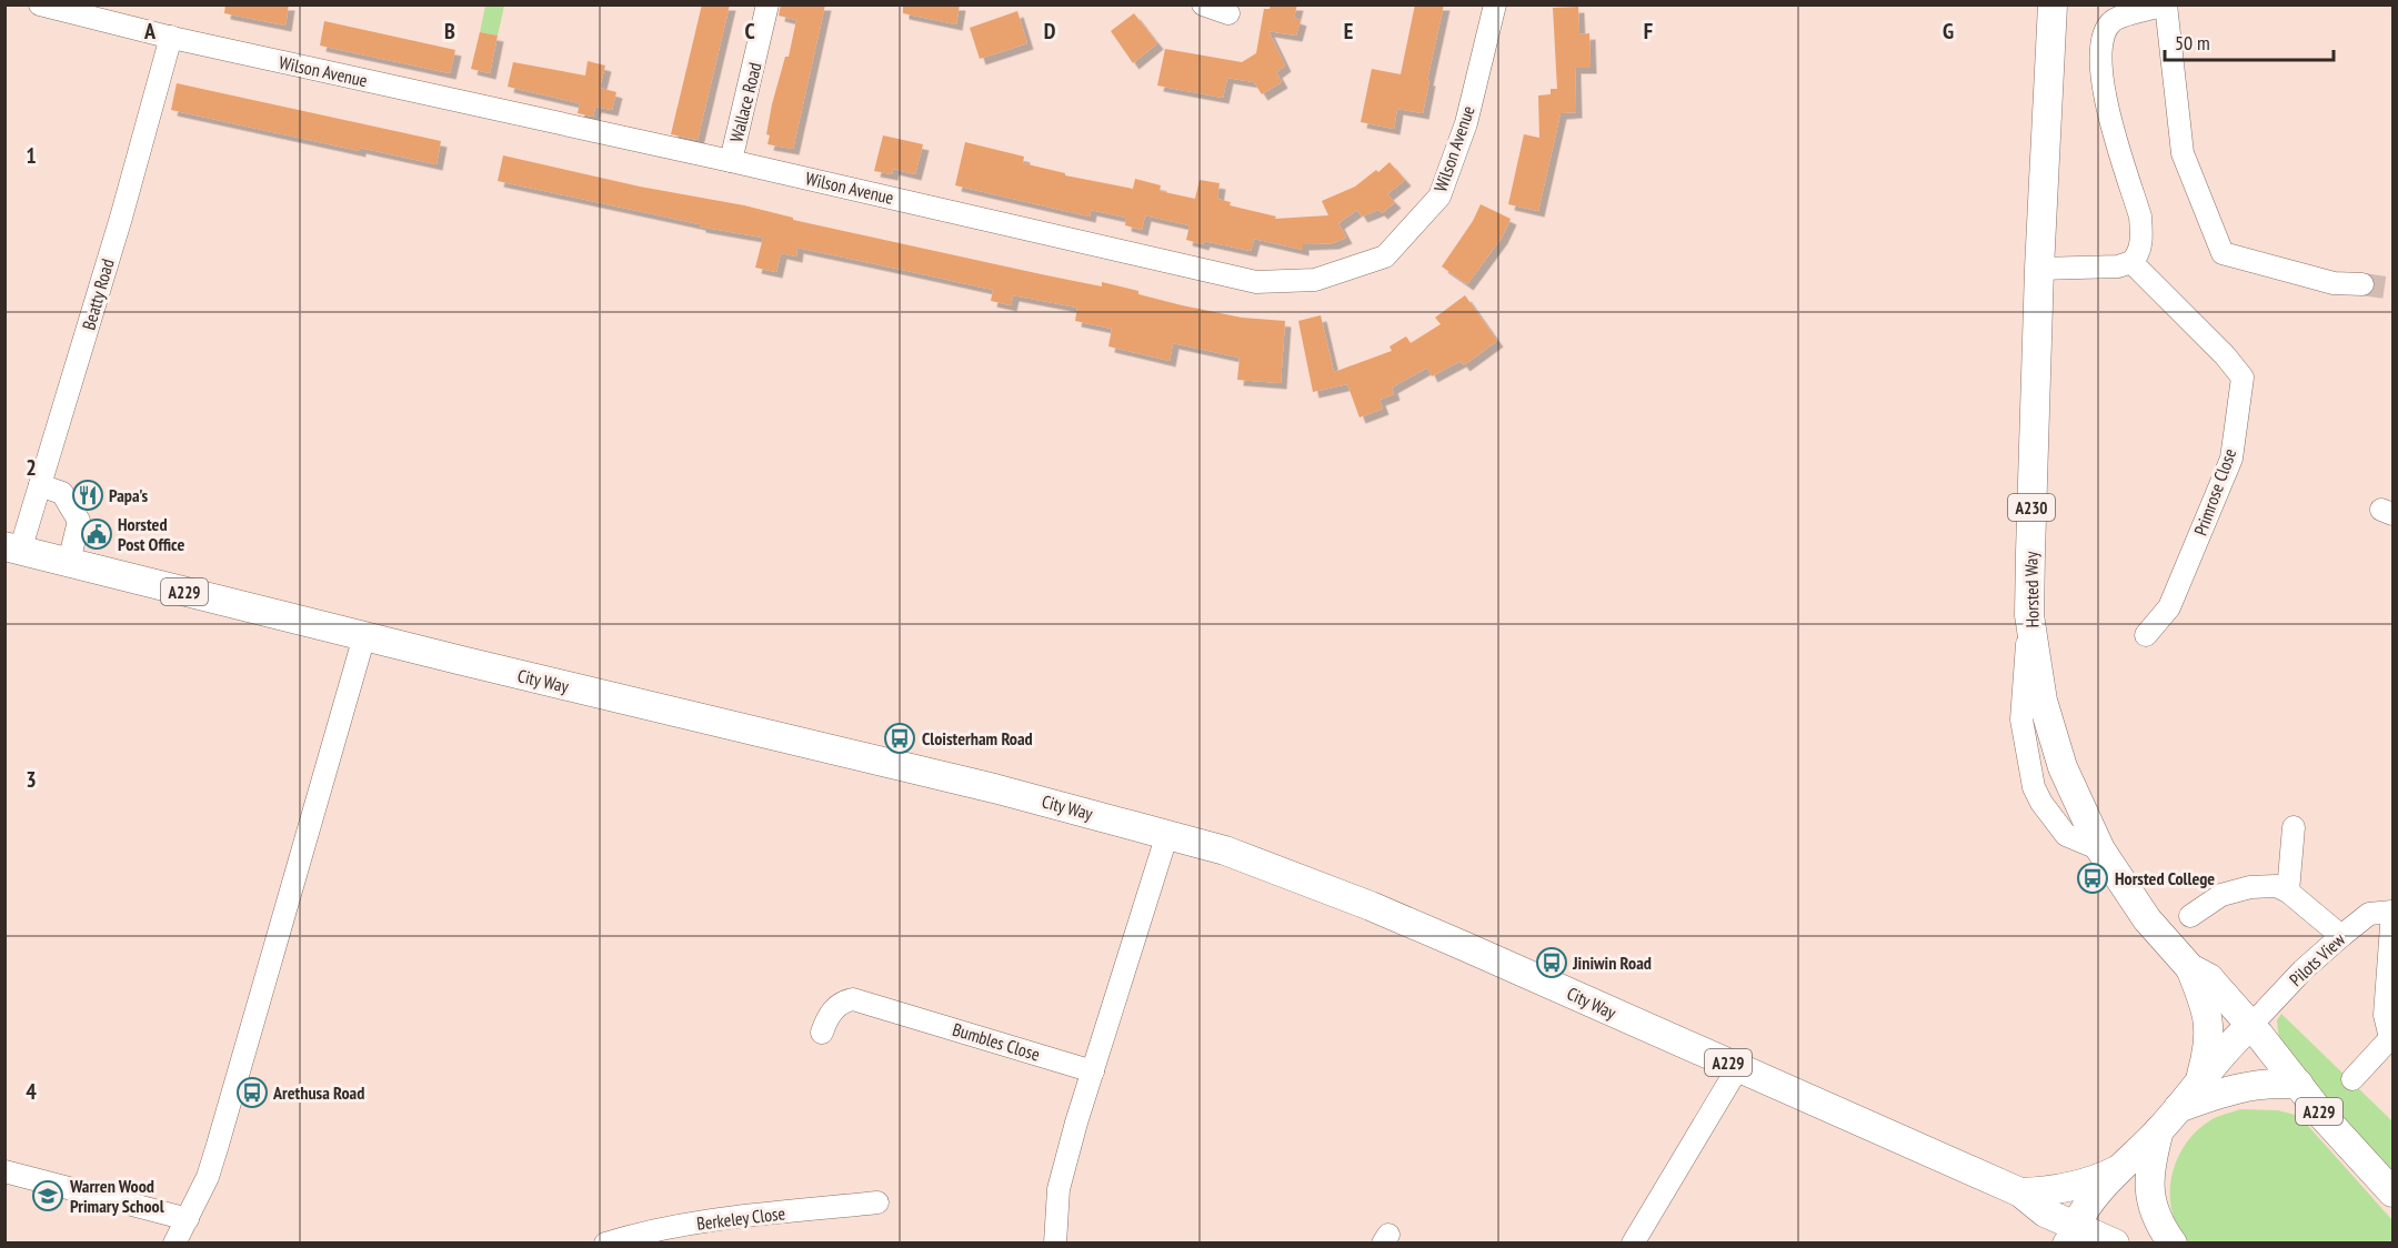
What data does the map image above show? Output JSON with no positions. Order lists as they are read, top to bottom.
{
  "streets": {
    "main road": [
      "A230",
      "Horsted Way",
      "A229",
      "City Way"
    ],
    "street": [
      "Wilson Avenue",
      "Wallace Road",
      "Beatty Road",
      "Primrose Close",
      "Pilots View",
      "Bumbles Close",
      "Berkeley Close"
    ]
  },
  "crossings": [
    ["Wilson Avenue", "Wallace Road"],
    ["Wilson Avenue", "Beatty Road"],
    ["Beatty Road", "City Way"],
    ["Horsted Way", "A229"],
    ["Horsted Way", "Pilots View"],
    ["A229", "City Way"],
    ["A229", "Pilots View"]
  ],
  "places": {
    "restaurant": ["Papa's"],
    "public building": ["Horsted Post Office"],
    "bus stop": [
      "Cloisterham Road",
      "Horsted College",
      "Jiniwin Road",
      "Arethusa Road"
    ],
    "school or university": ["Warren Wood Primary School"]
  },
  "scale_bar": "50 m",
  "grid": {
    "columns": [
      "A",
      "B",
      "C",
      "D",
      "E",
      "F",
      "G"
    ],
    "rows": [
      "1",
      "2",
      "3",
      "4"
    ]
  }
}
